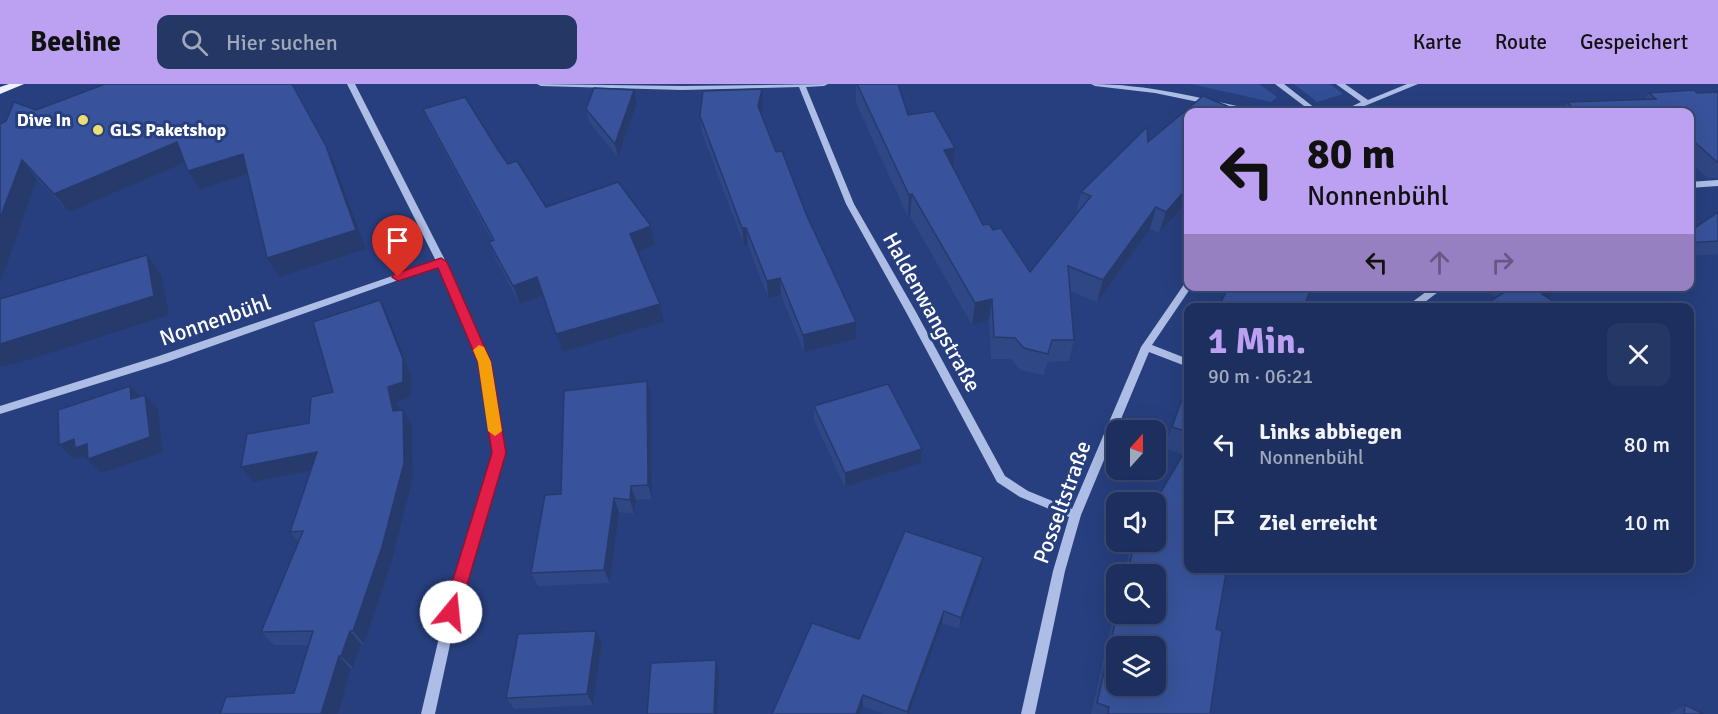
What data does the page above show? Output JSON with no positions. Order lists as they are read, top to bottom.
{
  "streets": {
    "street": ["Haldenwangstraße", "Nonnenbühl", "Posseltstraße"]
  },
  "crossings": [
    ["Haldenwangstraße", "Posseltstraße"]
  ],
  "places": ["Dive In", "GLS Paketshop"],
  "north": "top",
  "page": {
    "header": "Beeline",
    "search": "Hier suchen",
    "nav": ["Karte", "Route", "Gespeichert"],
    "turn": ["80 m", "Nonnenbühl"],
    "heading": ["1 Min.", "90 m · 06:21"],
    "list": [
      {
        "name": "Links abbiegen",
        "note": "Nonnenbühl",
        "value": "80 m"
      },
      {
        "name": "Ziel erreicht",
        "value": "10 m"
      }
    ]
  }
}
